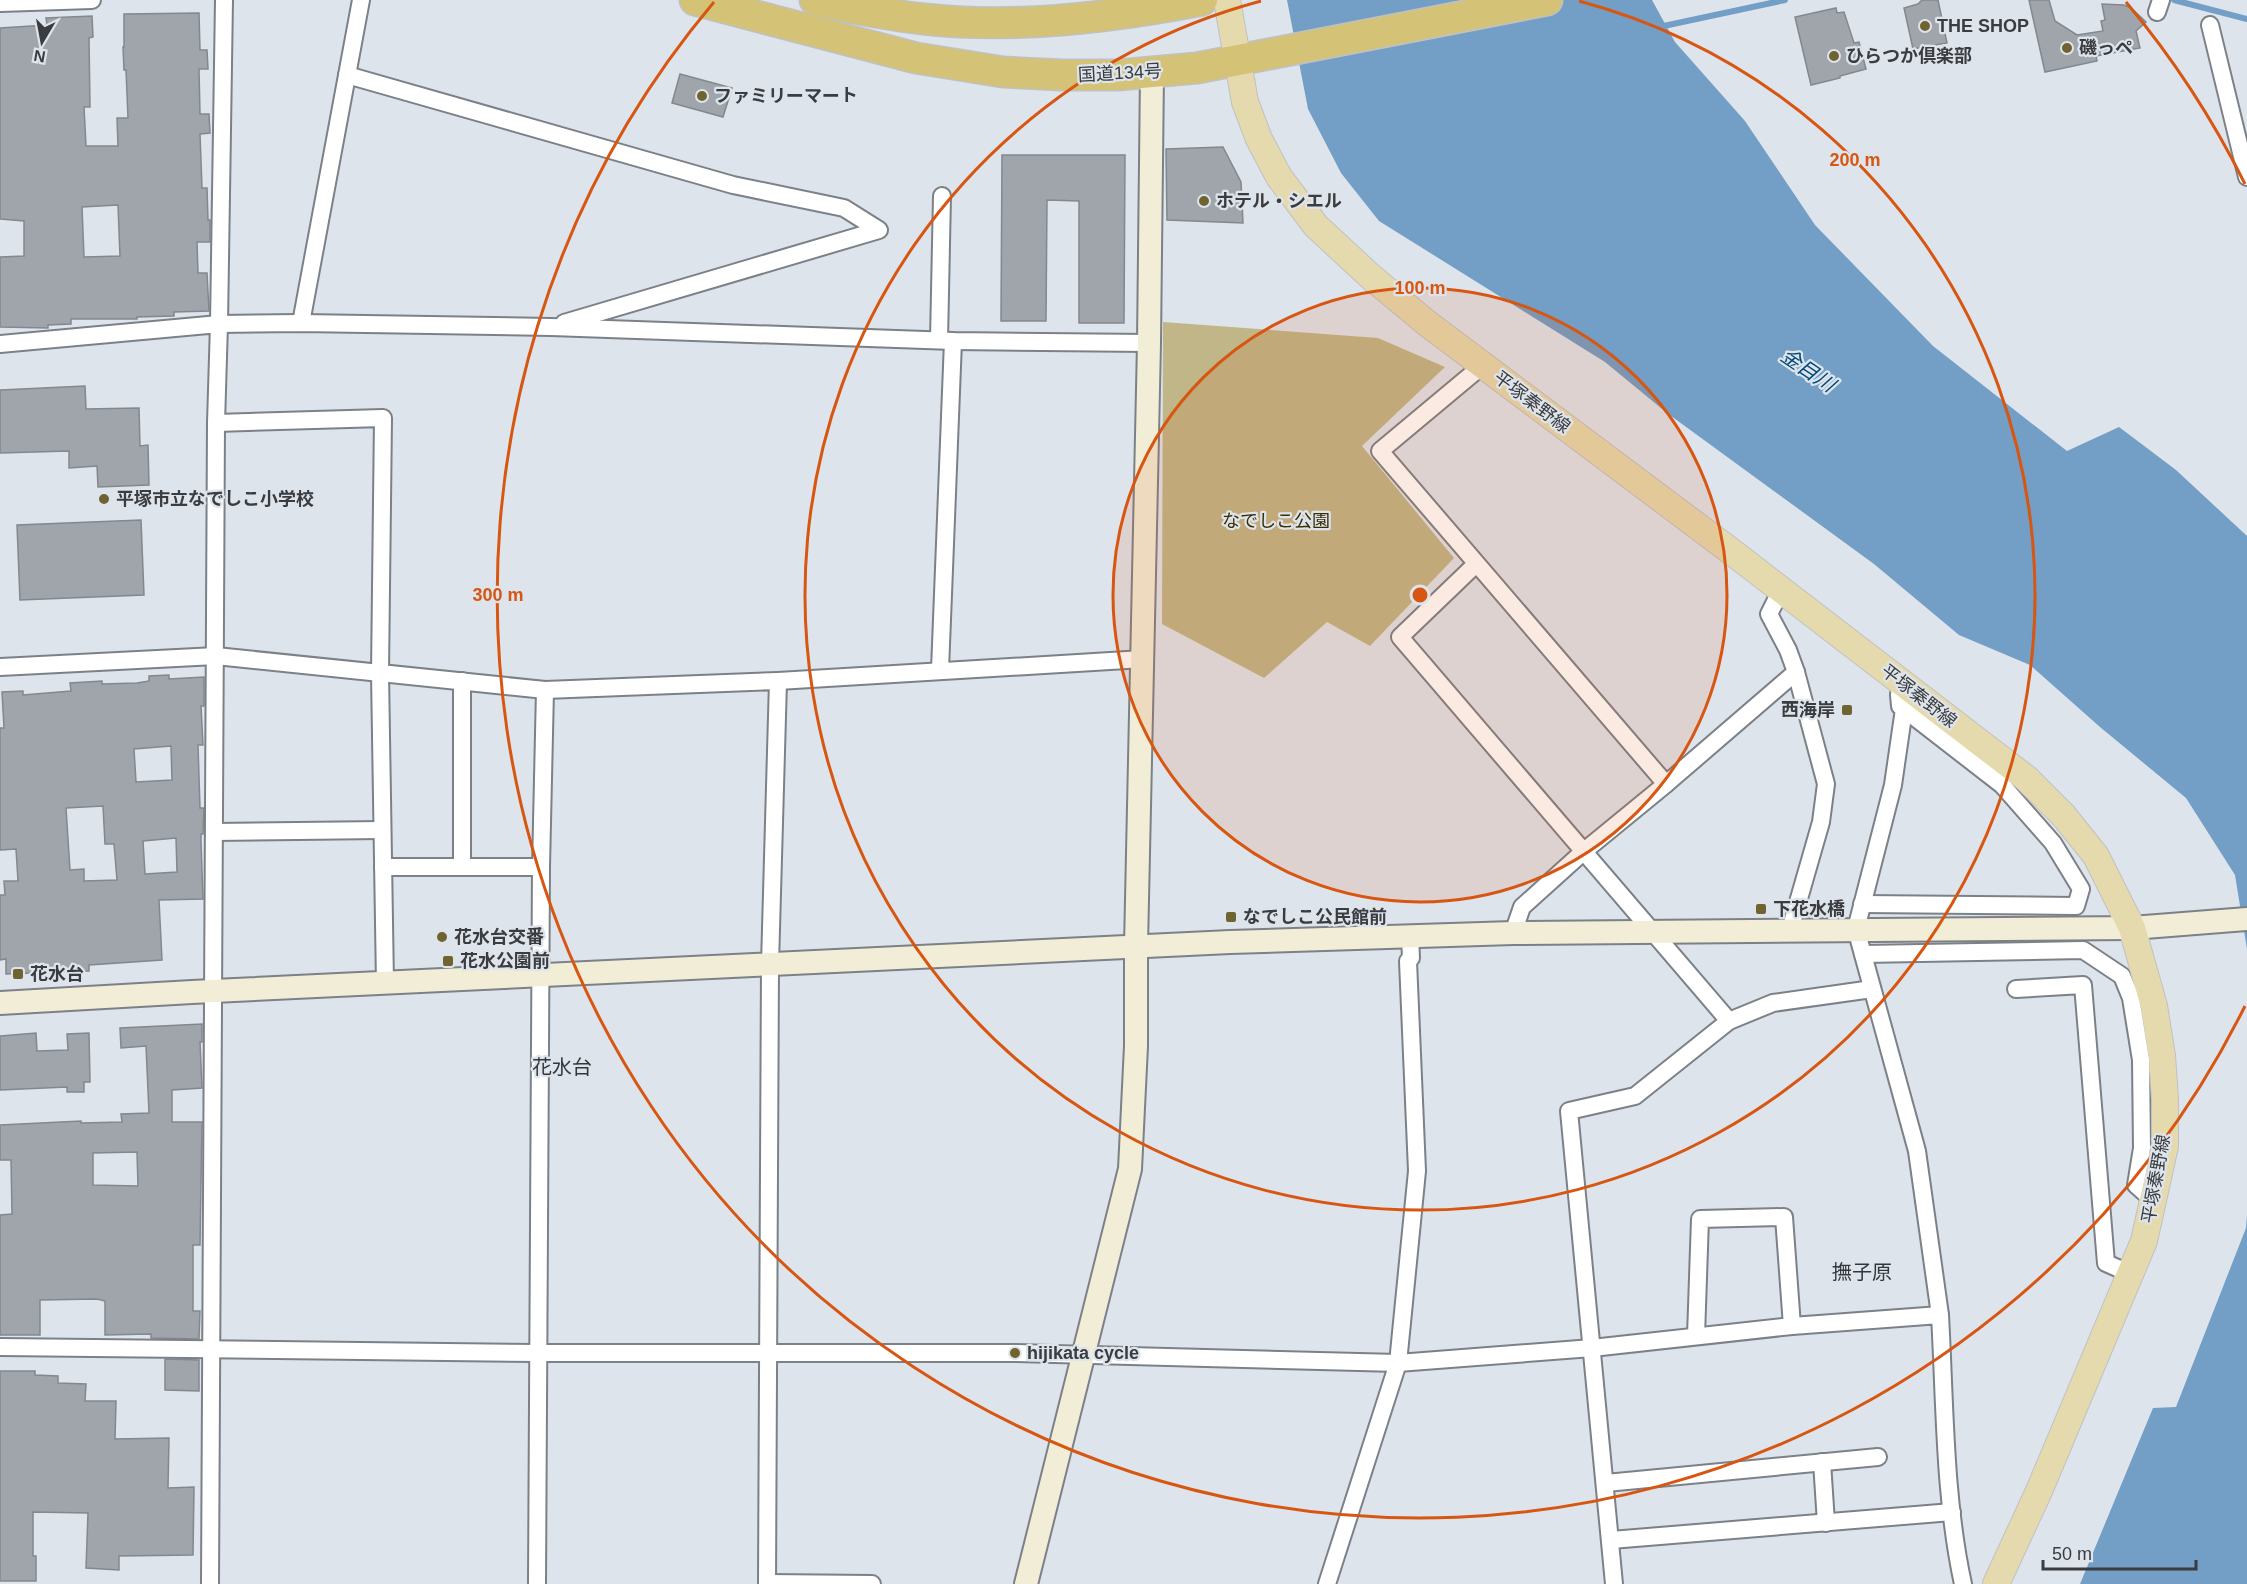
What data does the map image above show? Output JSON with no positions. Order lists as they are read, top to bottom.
{
  "streets": {
    "highway": ["国道134号"],
    "main road": ["平塚秦野線"]
  },
  "crossings": [
    ["国道134号", "平塚秦野線"]
  ],
  "districts": ["花水台", "撫子原"],
  "water": ["金目川"],
  "parks": ["なでしこ公園"],
  "places": {
    "other": [
      "THE SHOP",
      "磯っペ",
      "ひらつか倶楽部",
      "ファミリーマート",
      "ホテル・シエル",
      "平塚市立なでしこ小学校",
      "花水台交番",
      "hijikata cycle"
    ],
    "transit": [
      "西海岸",
      "下花水橋",
      "なでしこ公民館前",
      "花水公園前",
      "花水台"
    ]
  },
  "scale_bar": "50 m",
  "north": "bottom",
  "rings": ["200 m", "100 m", "300 m"]
}
